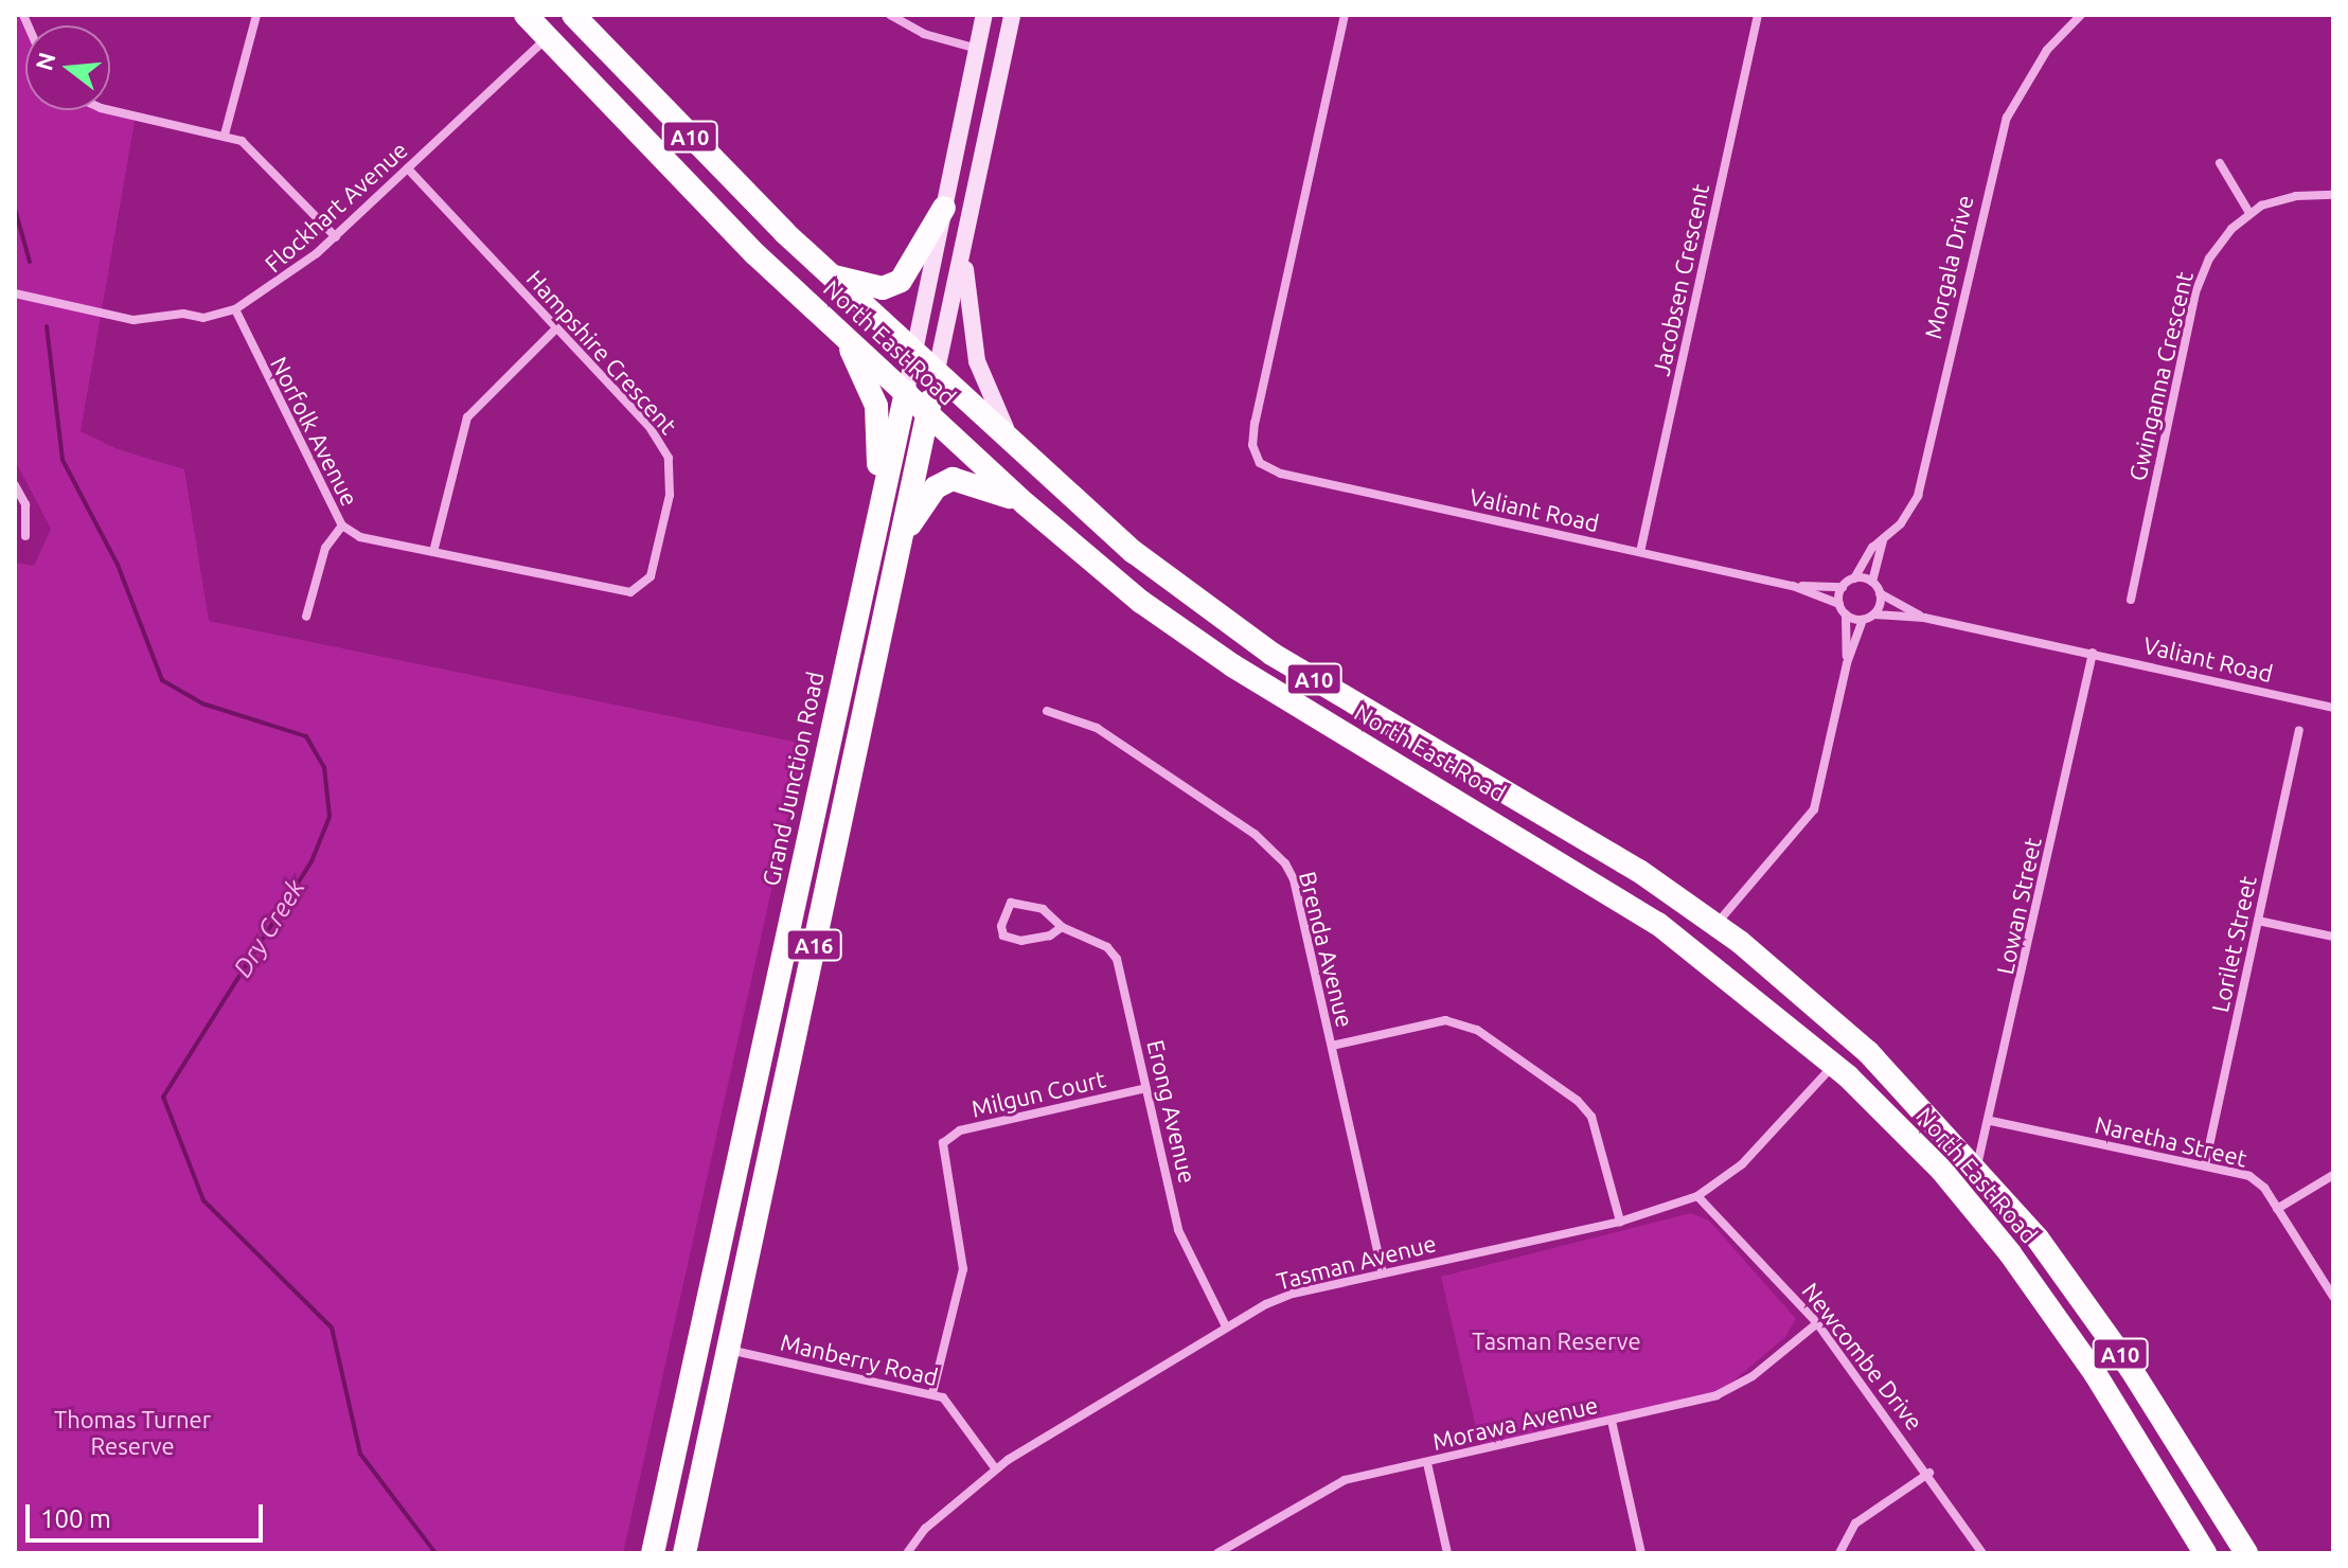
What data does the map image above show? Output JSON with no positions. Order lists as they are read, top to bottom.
{
  "streets": {
    "highway": [
      "A10",
      "North East Road",
      "Grand Junction Road",
      "A16"
    ],
    "street": [
      "Flockhart Avenue",
      "Morgala Drive",
      "Jacobsen Crescent",
      "Hampshire Crescent",
      "Gwinganna Crescent",
      "Norfolk Avenue",
      "Valiant Road",
      "Lowan Street",
      "Lorilet Street",
      "Brenda Avenue",
      "Milgun Court",
      "Erong Avenue",
      "Naretha Street",
      "Tasman Avenue",
      "Newcombe Drive",
      "Manberry Road",
      "Morawa Avenue"
    ]
  },
  "crossings": [
    ["Flockhart Avenue", "North East Road"],
    ["Flockhart Avenue", "Hampshire Crescent"],
    ["Flockhart Avenue", "Norfolk Avenue"],
    ["Morgala Drive", "Valiant Road"],
    ["Jacobsen Crescent", "Valiant Road"],
    ["North East Road", "Grand Junction Road"],
    ["North East Road", "Lowan Street"],
    ["North East Road", "A16"],
    ["North East Road", "Tasman Avenue"],
    ["Hampshire Crescent", "Norfolk Avenue"],
    ["Valiant Road", "Lowan Street"],
    ["Lowan Street", "Naretha Street"],
    ["Lorilet Street", "Naretha Street"],
    ["A16", "Manberry Road"],
    ["Brenda Avenue", "Tasman Avenue"],
    ["Milgun Court", "Erong Avenue"],
    ["Milgun Court", "Manberry Road"],
    ["Erong Avenue", "Tasman Avenue"],
    ["Tasman Avenue", "Newcombe Drive"],
    ["Tasman Avenue", "Manberry Road"],
    ["Newcombe Drive", "Morawa Avenue"]
  ],
  "water": ["Dry Creek"],
  "parks": ["Tasman Reserve", "Thomas Turner Reserve"],
  "scale_bar": "100 m",
  "north": "left"
}
